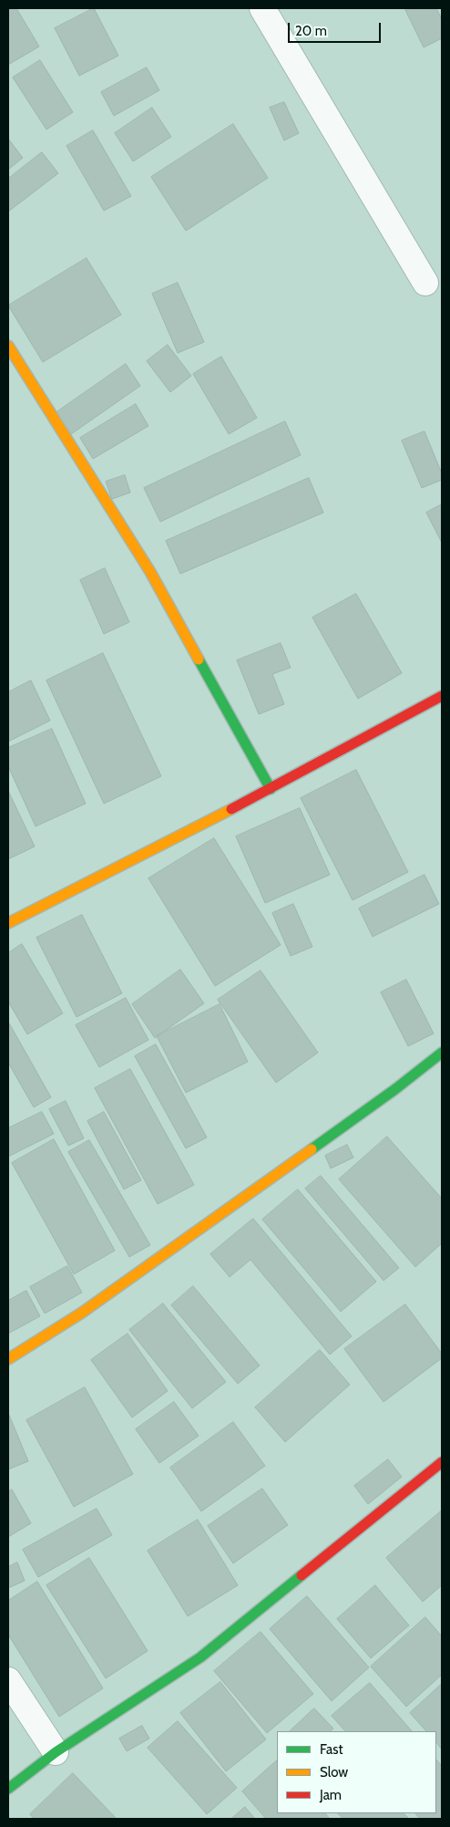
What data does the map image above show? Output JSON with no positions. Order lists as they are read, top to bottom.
{
  "legend": ["Fast", "Slow", "Jam"],
  "scale_bar": "20 m"
}
